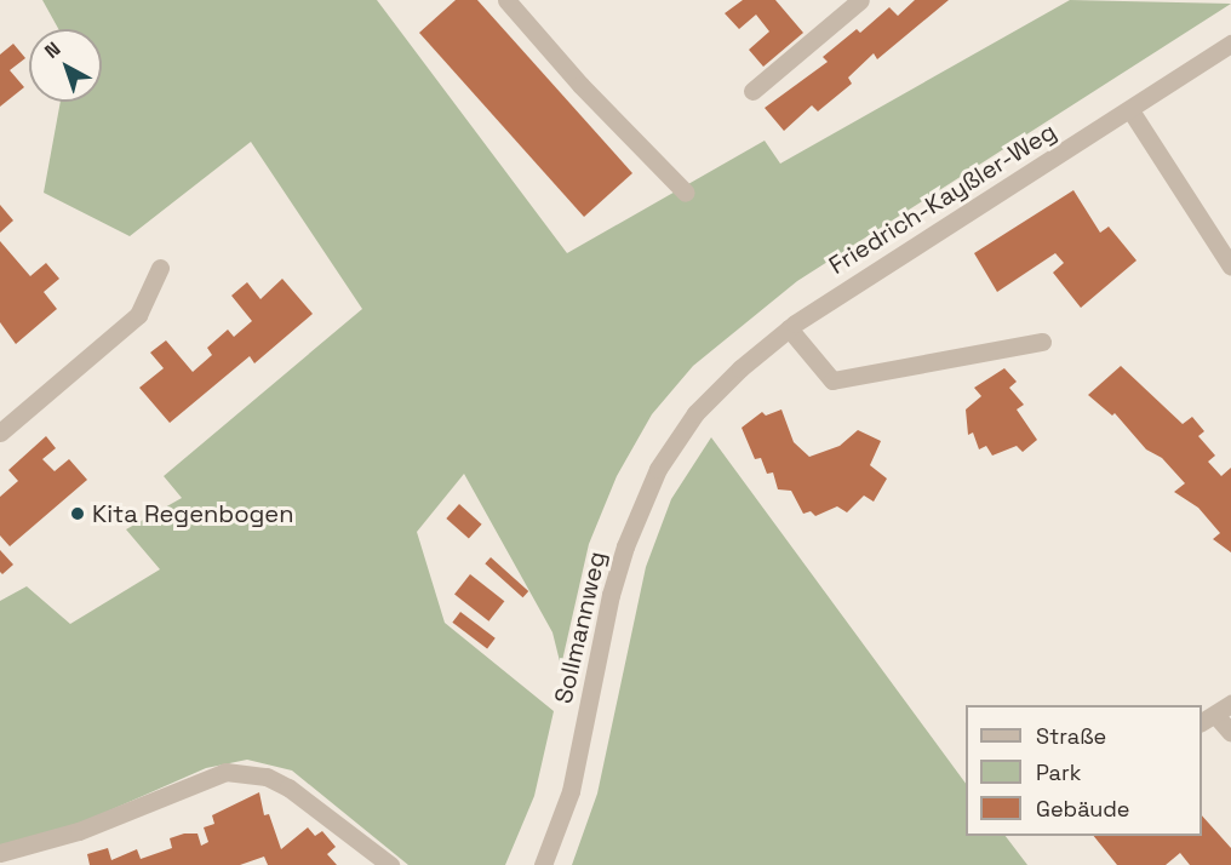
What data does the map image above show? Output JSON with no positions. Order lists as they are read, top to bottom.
{
  "streets": {
    "street": ["Friedrich-Kayßler-Weg", "Sollmannweg"]
  },
  "crossings": [
    ["Friedrich-Kayßler-Weg", "Sollmannweg"]
  ],
  "places": ["Kita Regenbogen"],
  "legend": ["Straße", "Park", "Gebäude"],
  "north": "top left"
}
